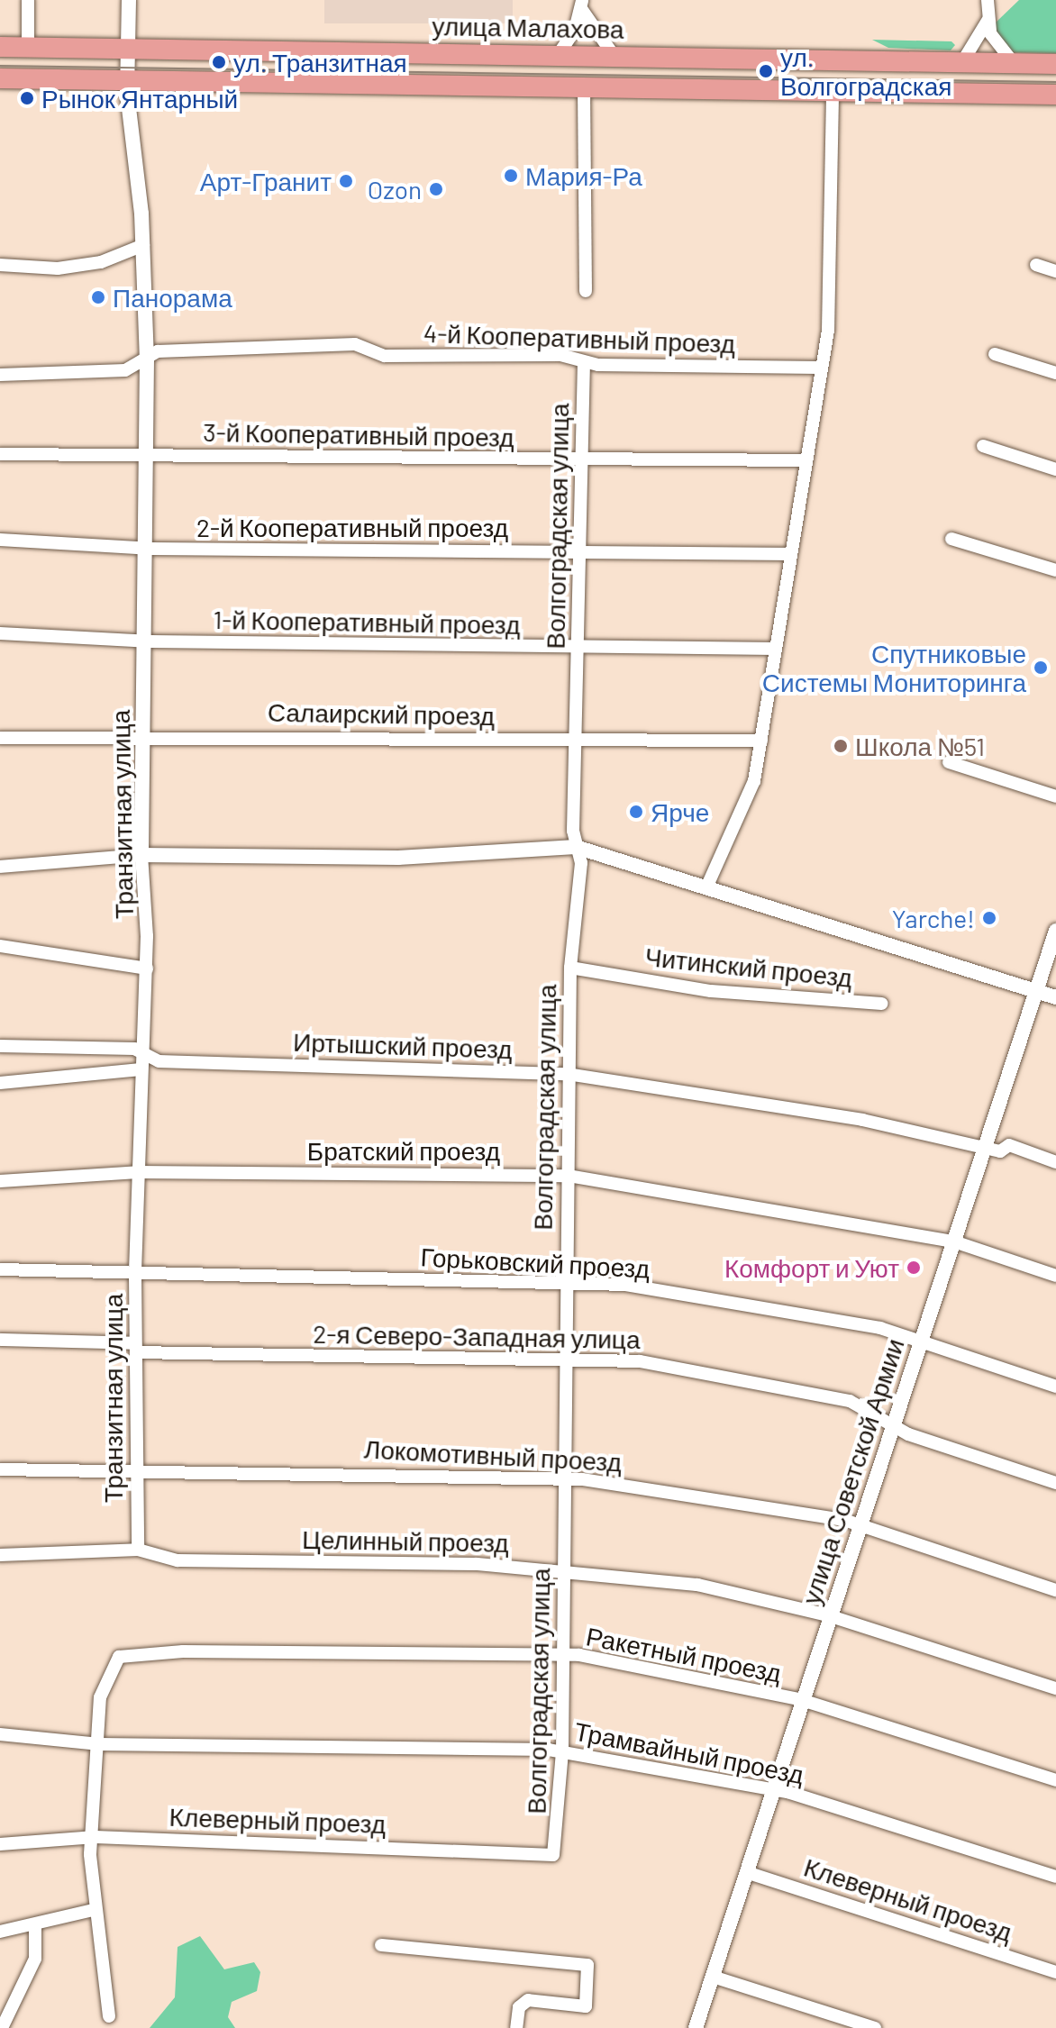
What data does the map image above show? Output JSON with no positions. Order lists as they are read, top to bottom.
{
  "streets": {
    "main road": ["улица Малахова"],
    "street": [
      "4-й Кооперативный проезд",
      "3-й Кооперативный проезд",
      "Волгоградская улица",
      "2-й Кооперативный проезд",
      "1-й Кооперативный проезд",
      "Салаирский проезд",
      "Транзитная улица",
      "Читинский проезд",
      "Иртышский проезд",
      "Братский проезд",
      "Горьковский проезд",
      "2-я Северо-Западная улица",
      "Локомотивный проезд",
      "улица Советской Армии",
      "Целинный проезд",
      "Ракетный проезд",
      "Трамвайный проезд",
      "Клеверный проезд"
    ]
  },
  "crossings": [
    ["улица Малахова", "Транзитная улица"],
    ["4-й Кооперативный проезд", "Волгоградская улица"],
    ["4-й Кооперативный проезд", "Транзитная улица"],
    ["3-й Кооперативный проезд", "Волгоградская улица"],
    ["3-й Кооперативный проезд", "Транзитная улица"],
    ["Волгоградская улица", "2-й Кооперативный проезд"],
    ["Волгоградская улица", "1-й Кооперативный проезд"],
    ["Волгоградская улица", "Салаирский проезд"],
    ["Волгоградская улица", "Читинский проезд"],
    ["Волгоградская улица", "Иртышский проезд"],
    ["Волгоградская улица", "Братский проезд"],
    ["Волгоградская улица", "Горьковский проезд"],
    ["Волгоградская улица", "2-я Северо-Западная улица"],
    ["Волгоградская улица", "Локомотивный проезд"],
    ["Волгоградская улица", "Целинный проезд"],
    ["Волгоградская улица", "Ракетный проезд"],
    ["Волгоградская улица", "Трамвайный проезд"],
    ["Волгоградская улица", "Клеверный проезд"],
    ["2-й Кооперативный проезд", "Транзитная улица"],
    ["1-й Кооперативный проезд", "Транзитная улица"],
    ["Салаирский проезд", "Транзитная улица"],
    ["Транзитная улица", "Иртышский проезд"],
    ["Транзитная улица", "Братский проезд"],
    ["Транзитная улица", "Горьковский проезд"],
    ["Транзитная улица", "2-я Северо-Западная улица"],
    ["Транзитная улица", "Локомотивный проезд"],
    ["Транзитная улица", "Целинный проезд"],
    ["Иртышский проезд", "улица Советской Армии"],
    ["Братский проезд", "улица Советской Армии"],
    ["Горьковский проезд", "улица Советской Армии"],
    ["2-я Северо-Западная улица", "улица Советской Армии"],
    ["Локомотивный проезд", "улица Советской Армии"],
    ["улица Советской Армии", "Целинный проезд"],
    ["улица Советской Армии", "Ракетный проезд"],
    ["улица Советской Армии", "Трамвайный проезд"],
    ["улица Советской Армии", "Клеверный проезд"],
    ["Ракетный проезд", "Трамвайный проезд"]
  ],
  "places": [
    "ул. Транзитная",
    "ул. Волгоградская",
    "Рынок Янтарный",
    "Мария-Ра",
    "Арт-Гранит",
    "Ozon",
    "Панорама",
    "Спутниковые Системы Мониторинга",
    "Школа №51",
    "Ярче",
    "Yarche!",
    "Комфорт и Уют"
  ]
}
